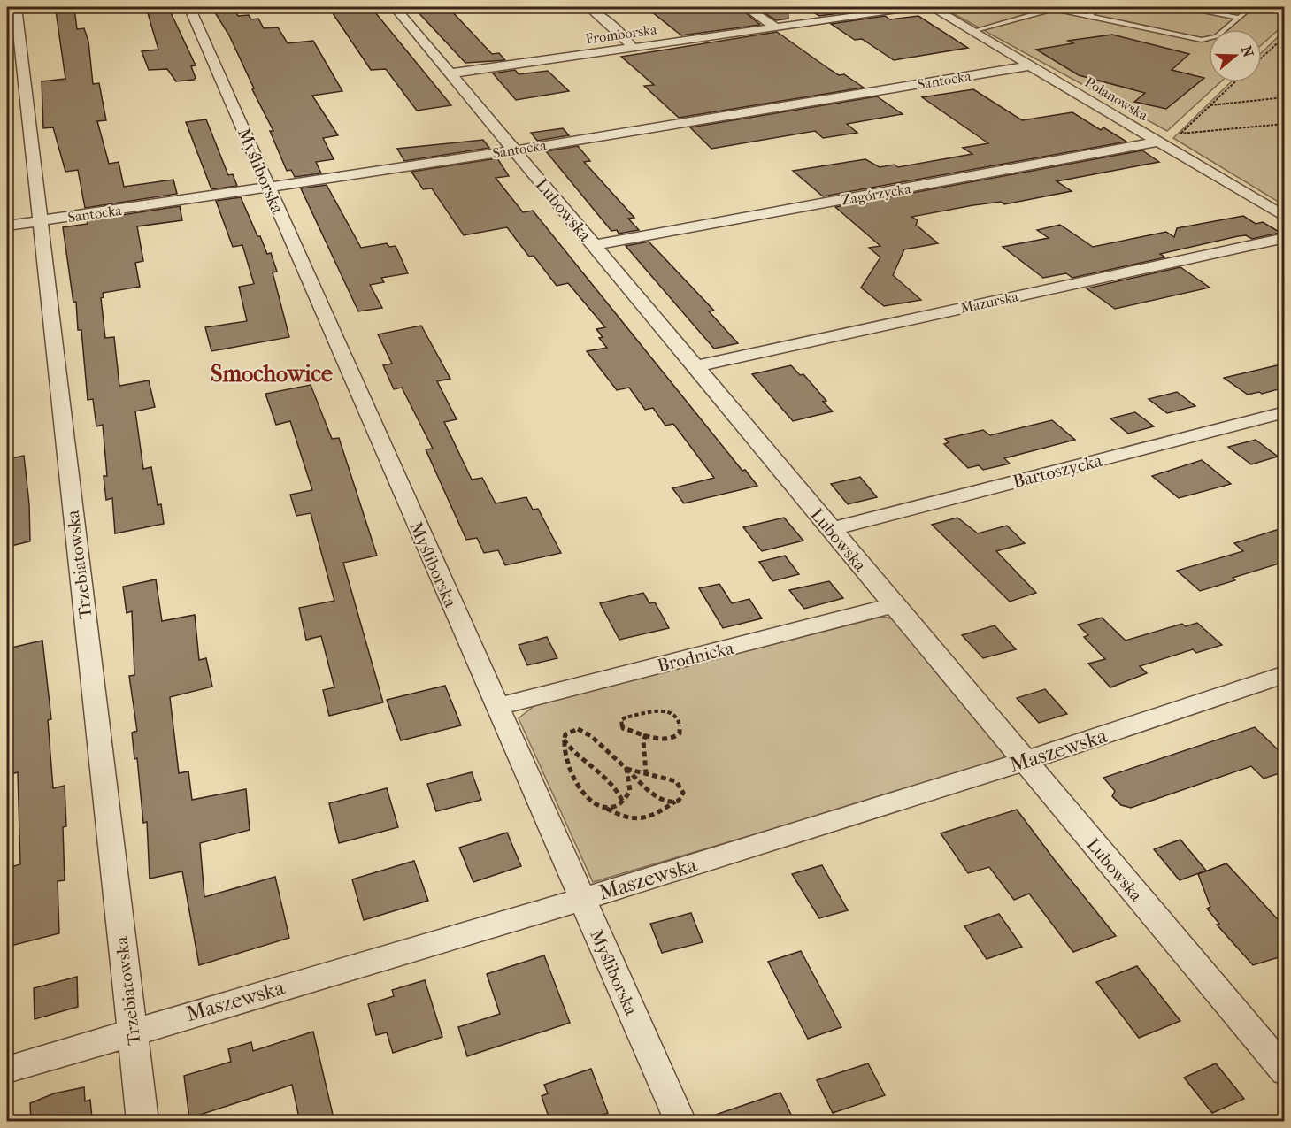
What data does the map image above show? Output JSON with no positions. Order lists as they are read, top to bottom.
{
  "streets": {
    "street": [
      "Fromborska",
      "Santocka",
      "Polanowska",
      "Myśliborska",
      "Zagórzycka",
      "Lubowska",
      "Mazurska",
      "Bartoszycka",
      "Trzebiatowska",
      "Brodnicka",
      "Maszewska"
    ]
  },
  "crossings": [
    ["Fromborska", "Lubowska"],
    ["Santocka", "Polanowska"],
    ["Santocka", "Myśliborska"],
    ["Santocka", "Lubowska"],
    ["Santocka", "Trzebiatowska"],
    ["Polanowska", "Zagórzycka"],
    ["Myśliborska", "Brodnicka"],
    ["Myśliborska", "Maszewska"],
    ["Zagórzycka", "Lubowska"],
    ["Lubowska", "Mazurska"],
    ["Lubowska", "Bartoszycka"],
    ["Lubowska", "Brodnicka"],
    ["Lubowska", "Maszewska"],
    ["Trzebiatowska", "Maszewska"]
  ],
  "districts": ["Smochowice"],
  "north": "right"
}
